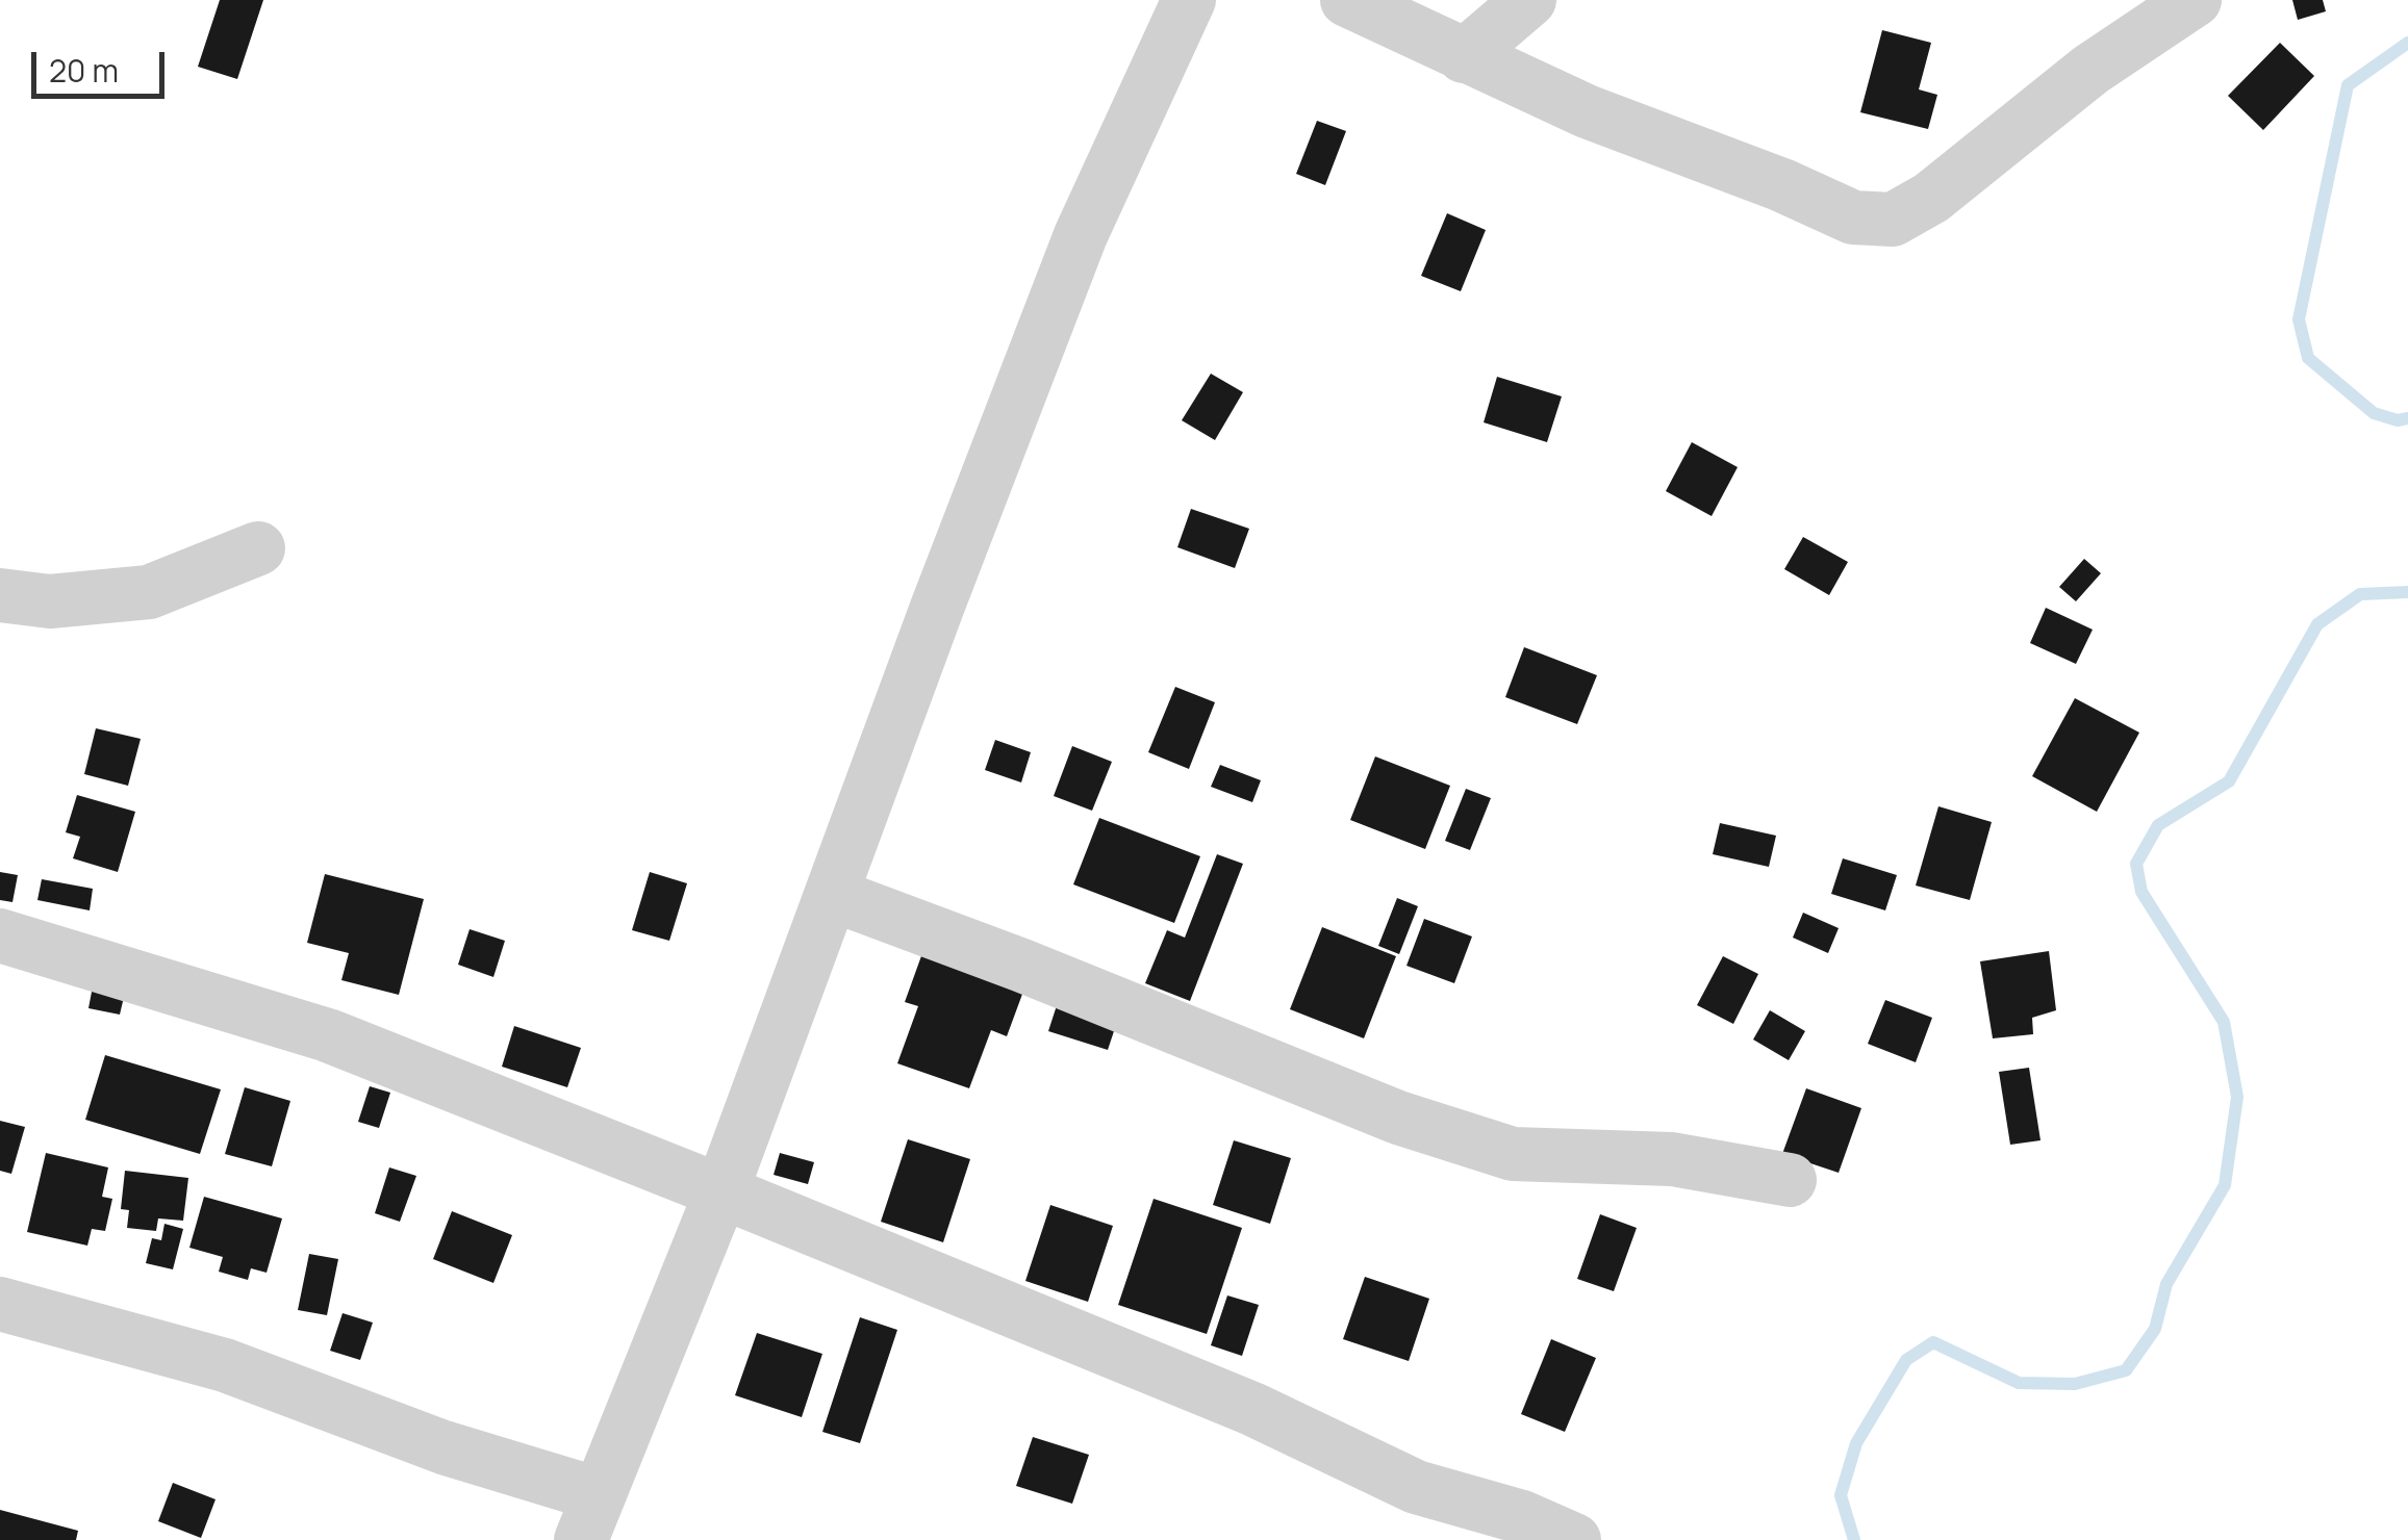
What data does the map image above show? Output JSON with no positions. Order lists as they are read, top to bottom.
{
  "scale_bar": "20 m"
}
